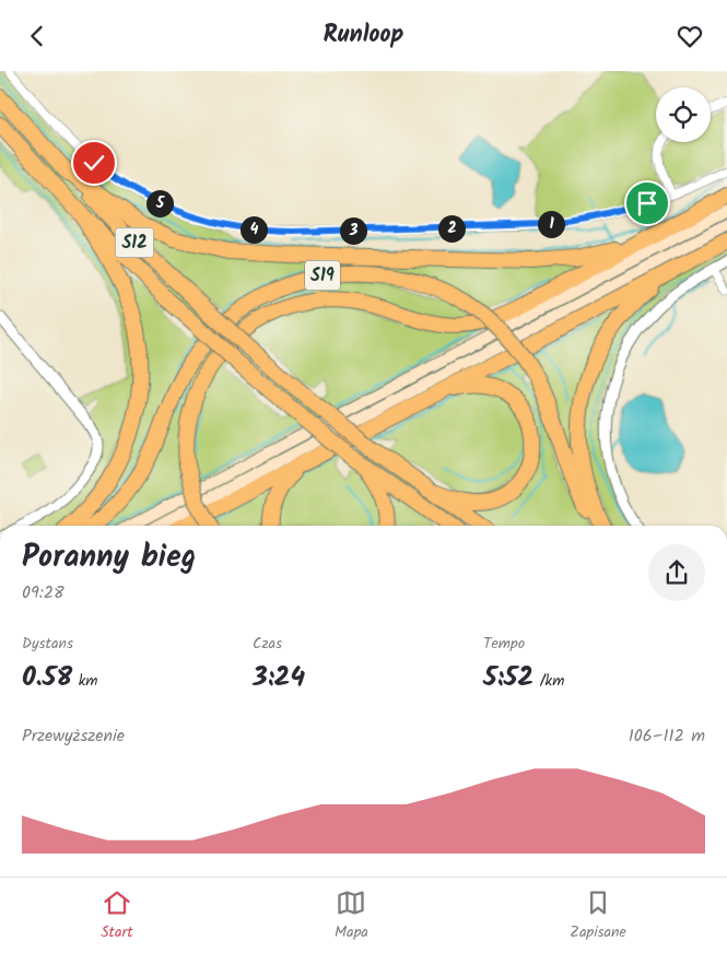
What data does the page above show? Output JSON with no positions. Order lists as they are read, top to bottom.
{
  "streets": {
    "highway": ["S12", "S19"]
  },
  "page": {
    "header": "Runloop",
    "pins": [
      "5",
      "1",
      "2",
      "4",
      "3"
    ],
    "heading": ["Poranny bieg", "09:28"],
    "stats": [
      ["Dystans", "0.58 km"],
      ["Czas", "3:24"],
      ["Tempo", "5:52 /km"]
    ],
    "chart": ["Przewyższenie", "106–112 m"],
    "tabs": ["Start", "Mapa", "Zapisane"]
  }
}
